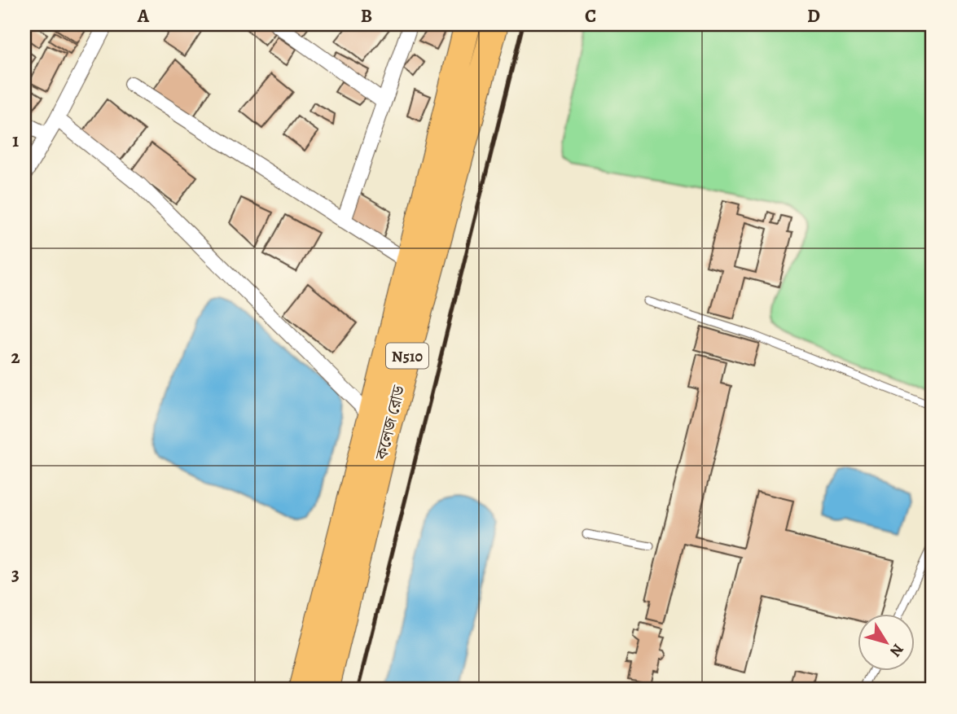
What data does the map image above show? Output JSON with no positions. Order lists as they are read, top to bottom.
{
  "streets": {
    "highway": ["N510", "কলেজ রোড"]
  },
  "north": "bottom right",
  "grid": {
    "columns": [
      "A",
      "B",
      "C",
      "D"
    ],
    "rows": ["1", "2", "3"]
  }
}
